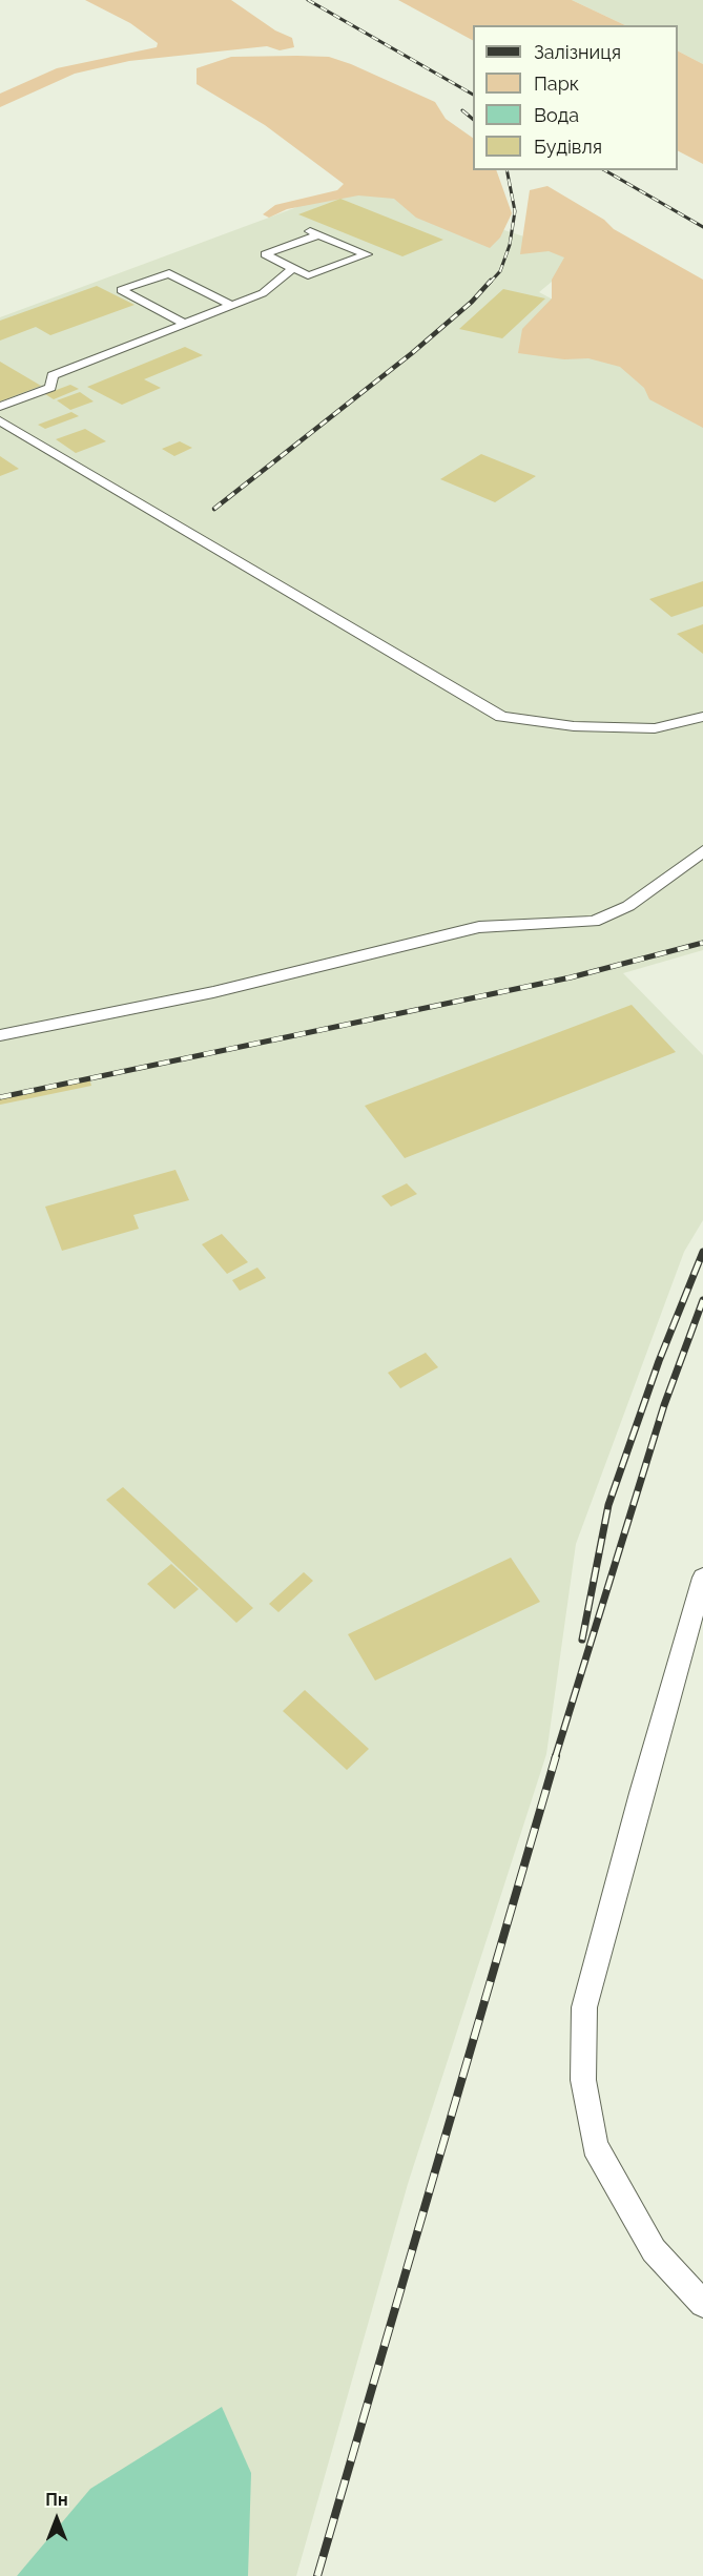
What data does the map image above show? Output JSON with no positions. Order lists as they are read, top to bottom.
{
  "legend": [
    "Залізниця",
    "Парк",
    "Вода",
    "Будівля"
  ],
  "north": "top"
}
